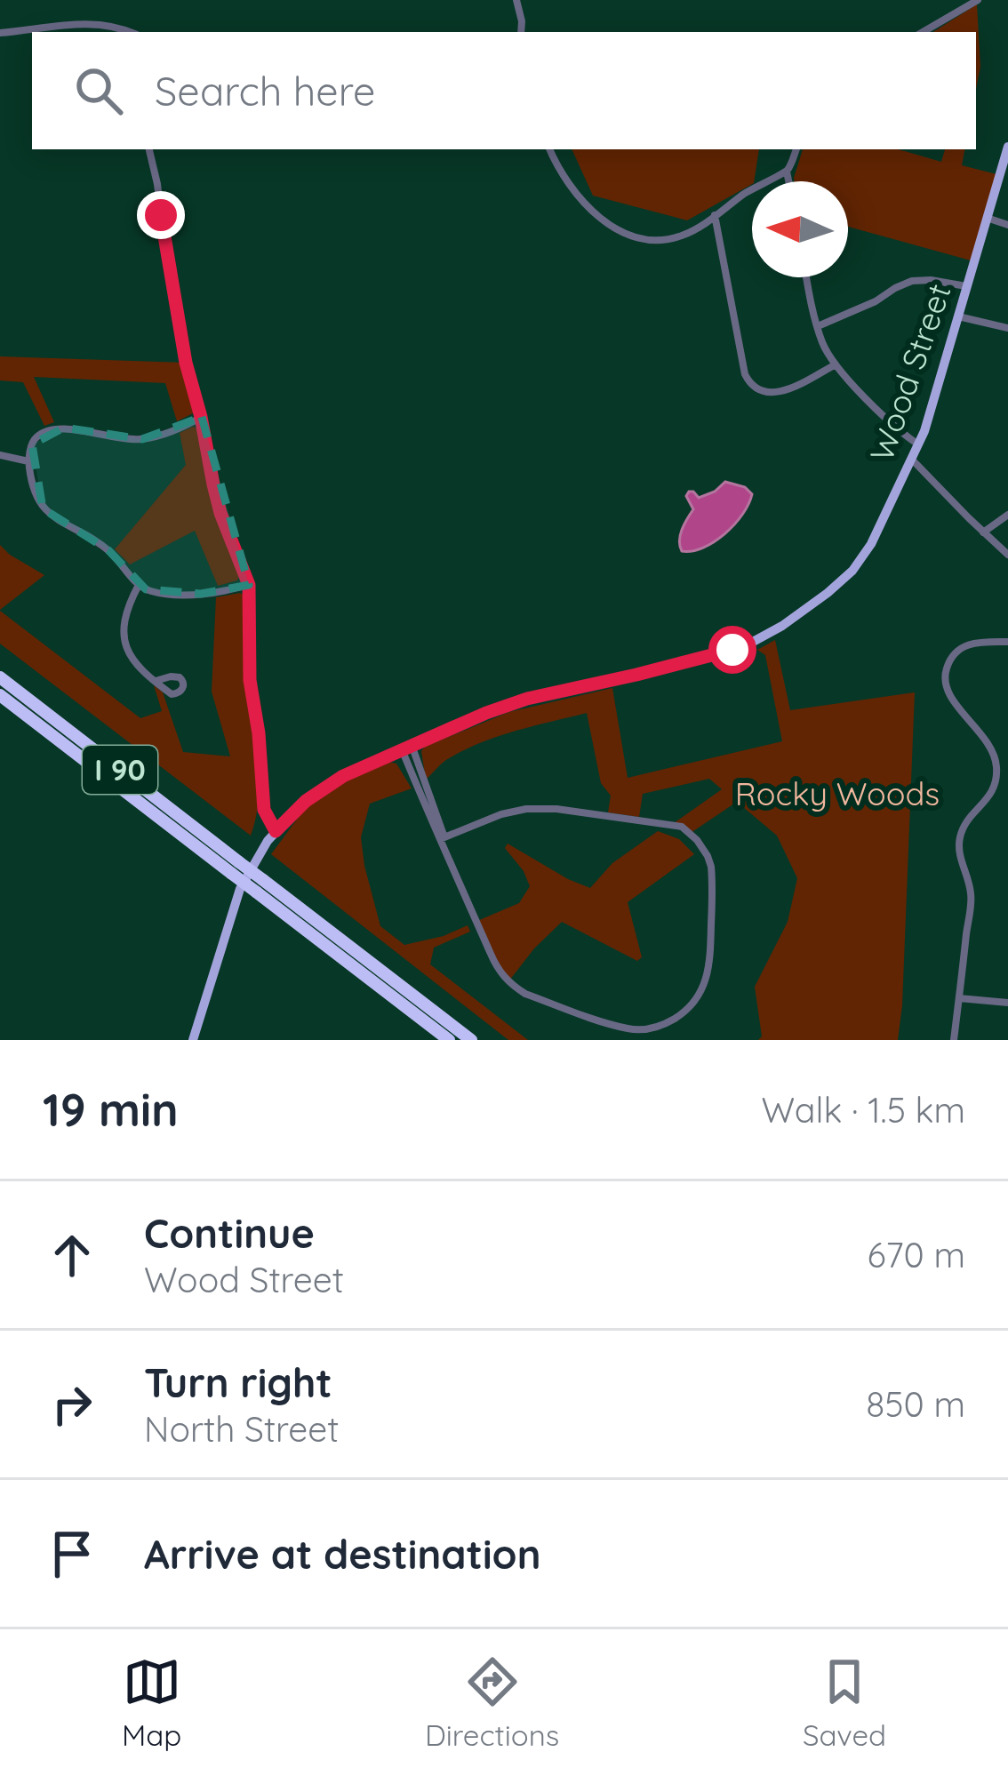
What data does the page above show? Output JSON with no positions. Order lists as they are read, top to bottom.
{
  "streets": {
    "highway": ["I 90"],
    "main road": ["Wood Street"]
  },
  "parks": ["Rocky Woods"],
  "north": "left",
  "page": {
    "search": "Search here",
    "heading": ["19 min", "Walk · 1.5 km"],
    "list": [
      ["Continue", "Wood Street", "670 m"],
      ["Turn right", "North Street", "850 m"],
      "Arrive at destination"
    ],
    "nav": ["Map", "Directions", "Saved"]
  }
}
